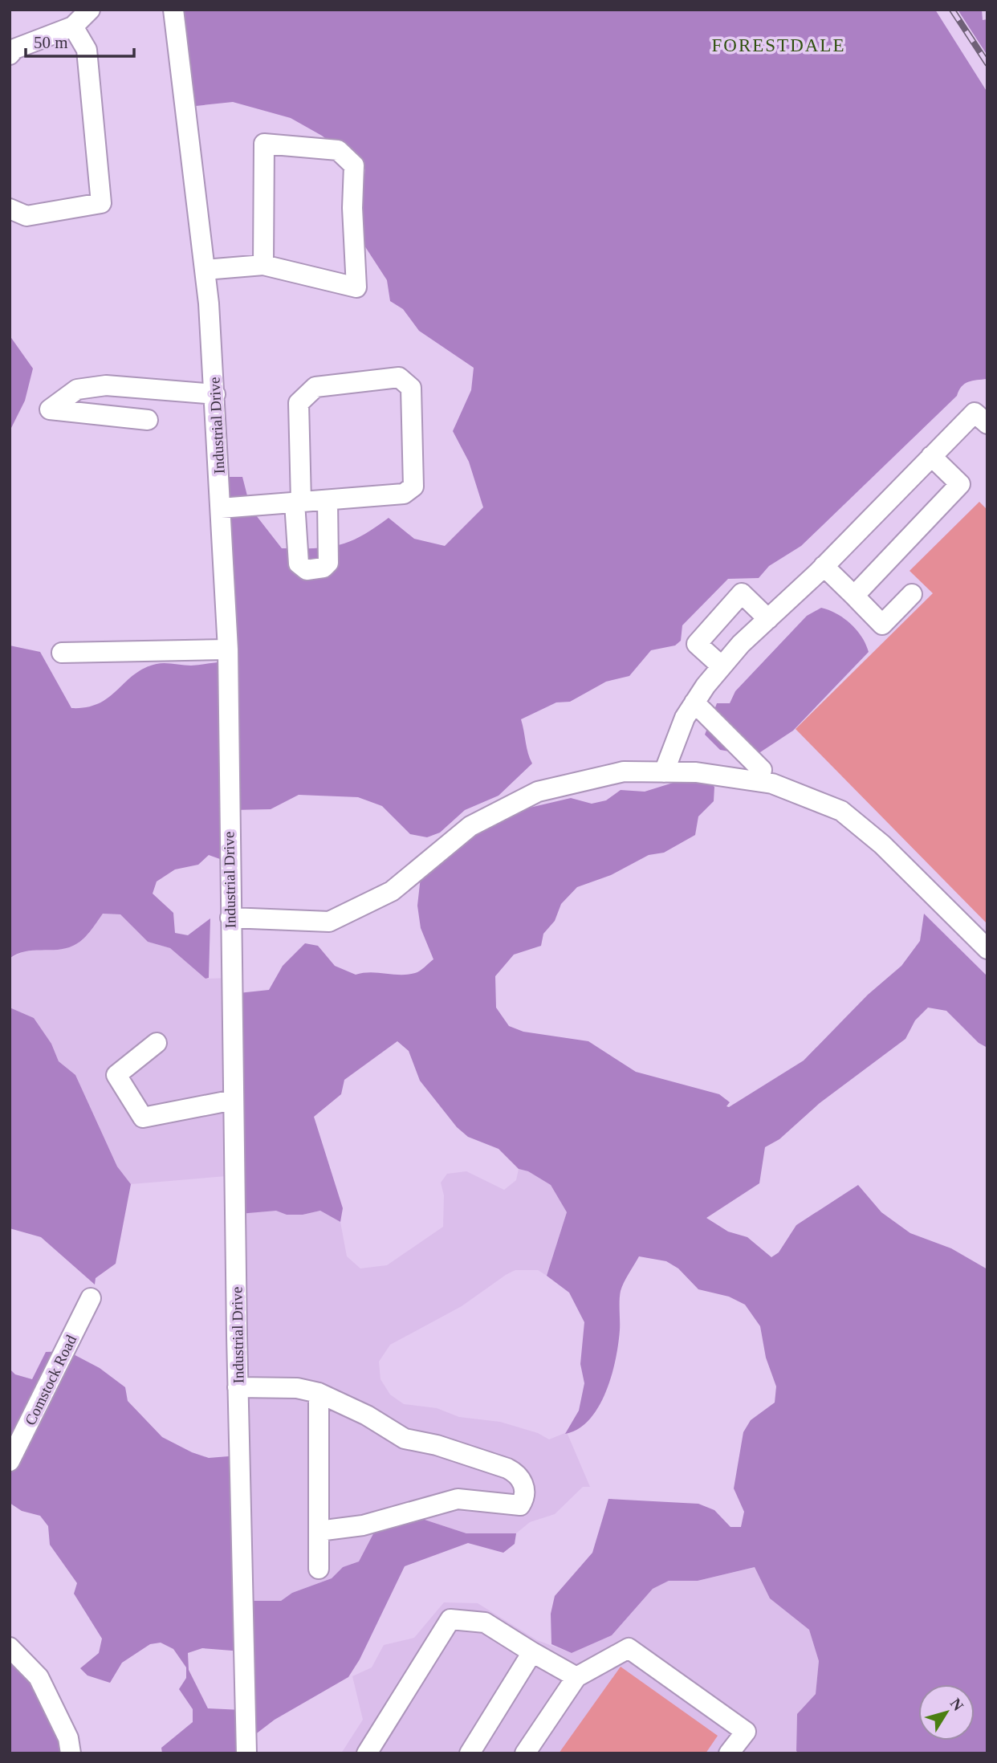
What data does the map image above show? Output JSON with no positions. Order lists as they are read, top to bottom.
{
  "streets": {
    "street": ["Industrial Drive", "Comstock Road"]
  },
  "districts": ["FORESTDALE"],
  "scale_bar": "50 m",
  "north": "top right"
}
